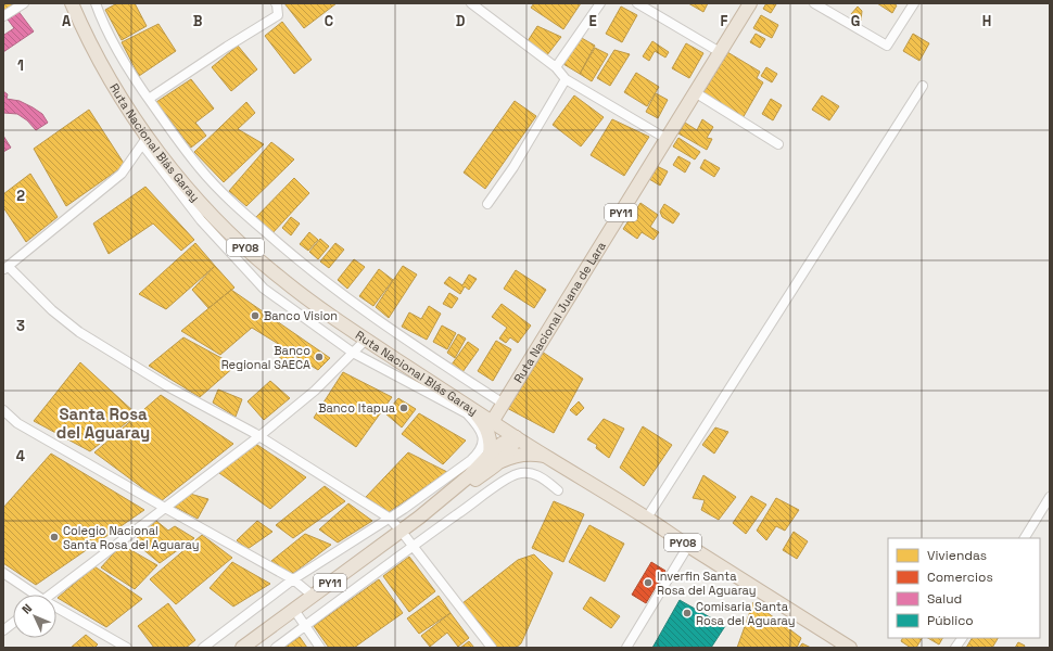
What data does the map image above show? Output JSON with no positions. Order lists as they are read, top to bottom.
{
  "streets": {
    "highway": [
      "Ruta Nacional Blás Garay",
      "PY11",
      "PY08",
      "Ruta Nacional Juana de Lara"
    ]
  },
  "crossings": [
    ["Ruta Nacional Blás Garay", "PY11"],
    ["Ruta Nacional Blás Garay", "Ruta Nacional Juana de Lara"]
  ],
  "districts": ["Santa Rosa del Aguaray"],
  "places": [
    "Banco Vision",
    "Banco Regional SAECA",
    "Banco Itapua",
    "Colegio Nacional Santa Rosa del Aguaray",
    "Inverfin Santa Rosa del Aguaray",
    "Comisaria Santa Rosa del Aguaray"
  ],
  "legend": [
    "Viviendas",
    "Comercios",
    "Salud",
    "Público"
  ],
  "north": "top left",
  "grid": {
    "columns": [
      "A",
      "B",
      "C",
      "D",
      "E",
      "F",
      "G",
      "H"
    ],
    "rows": [
      "1",
      "2",
      "3",
      "4"
    ]
  }
}
